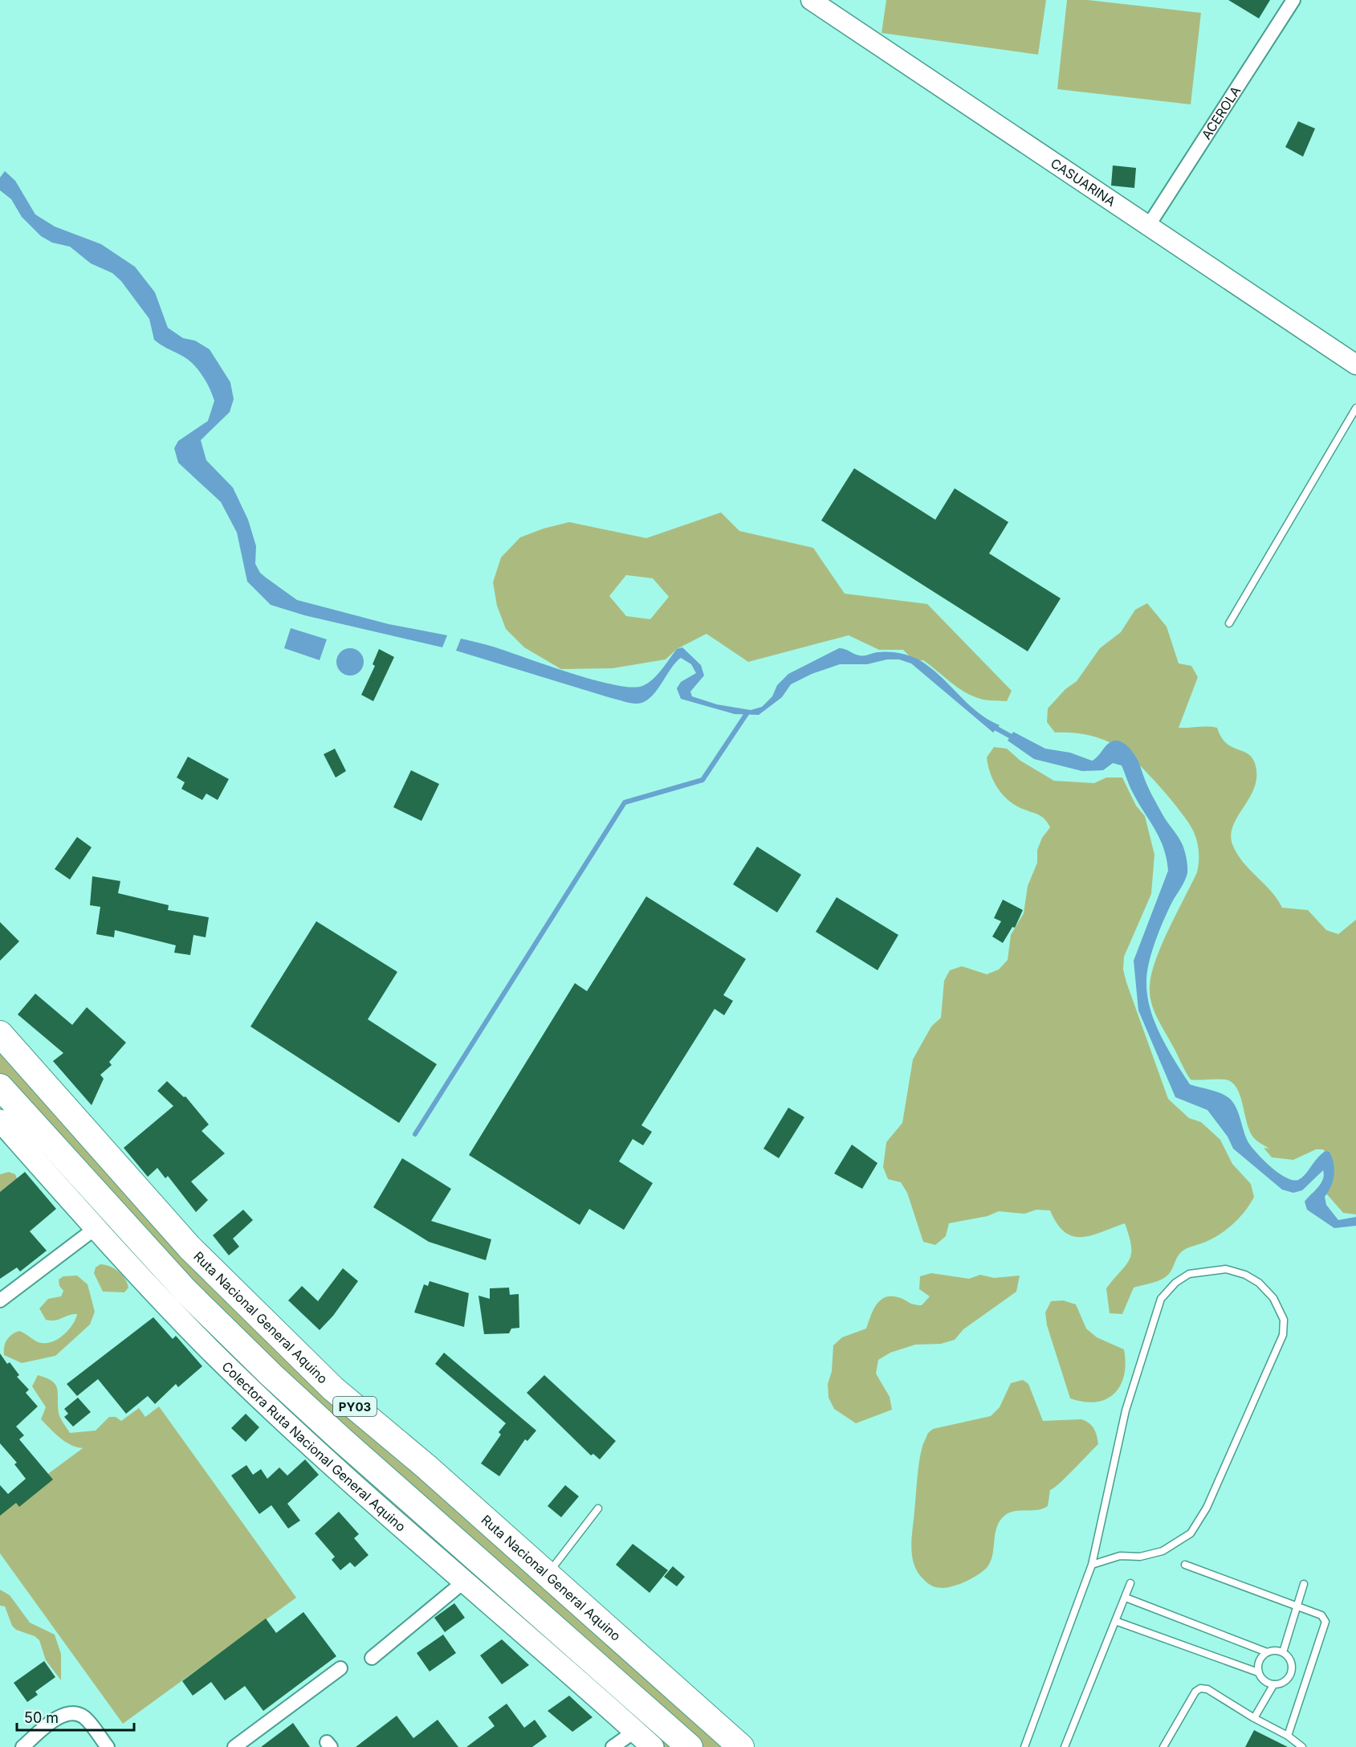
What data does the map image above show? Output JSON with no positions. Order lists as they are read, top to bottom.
{
  "streets": {
    "highway": ["Ruta Nacional General Aquino", "PY03"],
    "main road": ["Colectora Ruta Nacional General Aquino"],
    "street": ["ACEROLA", "CASUARINA"]
  },
  "crossings": [
    ["ACEROLA", "CASUARINA"]
  ],
  "scale_bar": "50 m"
}
